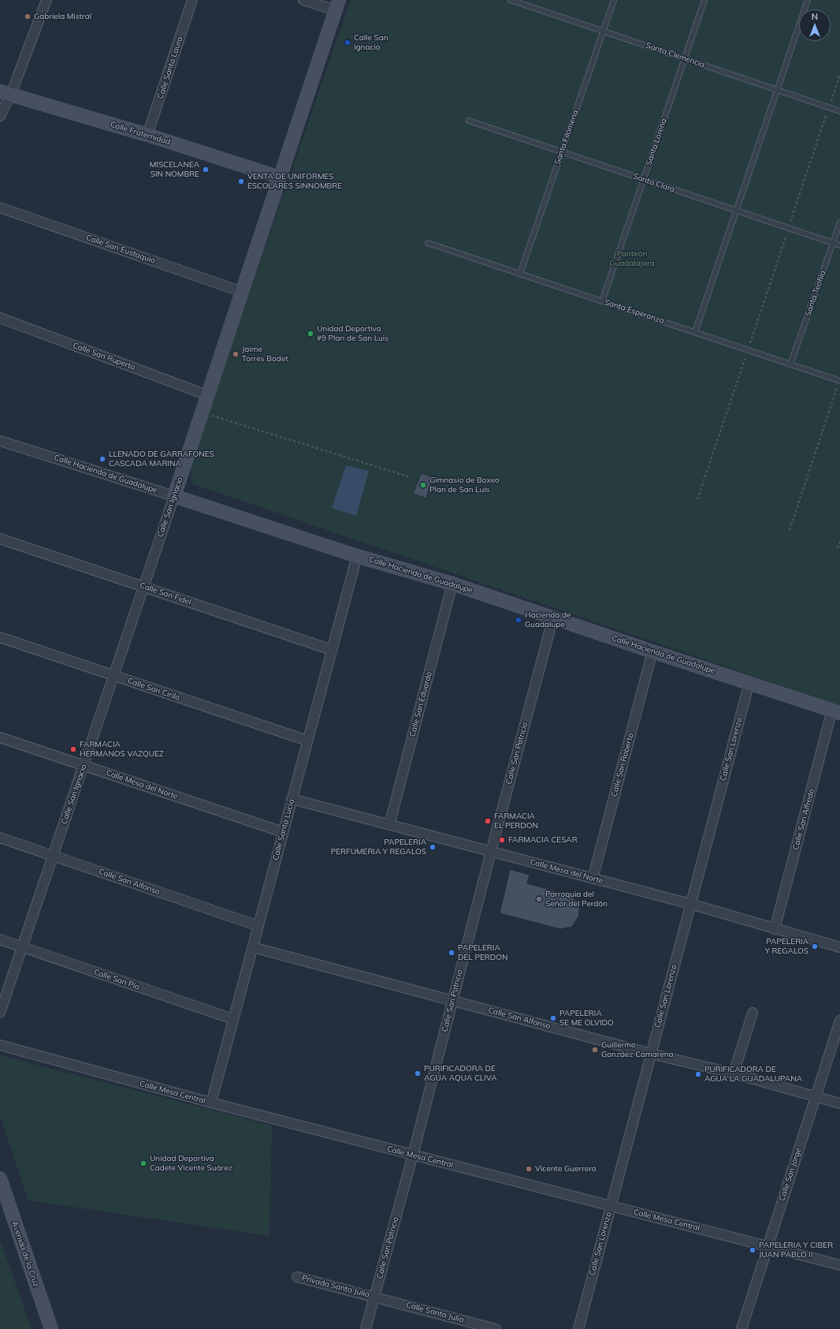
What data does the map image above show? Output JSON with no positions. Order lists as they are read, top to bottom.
{
  "streets": {
    "street": [
      "Calle Santa Laura",
      "Calle Fraternidad",
      "Calle San Eustaquio",
      "Calle San Ruperto",
      "Calle Hacienda de Guadalupe",
      "Calle San Ignacio",
      "Calle San Fidel",
      "Calle San Cirilo",
      "Calle San Eduardo",
      "Calle San Lorenzo",
      "Calle San Patricio",
      "Calle San Roberto",
      "Calle Mesa del Norte",
      "Calle San Alfredo",
      "Calle Santa Lucía",
      "Calle San Alfonso",
      "Calle San Pío",
      "Calle Mesa Central",
      "Calle San Jorge",
      "Avenida de la Cruz",
      "Privada Santa Julia",
      "Calle Santa Julia"
    ],
    "lane": [
      "Santa Clemencia",
      "Santa Filomena",
      "Santa Lorena",
      "Santa Clara",
      "Santa Teofila",
      "Santa Esperanza"
    ]
  },
  "crossings": [
    ["Santa Clemencia", "Santa Filomena"],
    ["Santa Clemencia", "Santa Lorena"],
    ["Calle Santa Laura", "Calle Fraternidad"],
    ["Calle Fraternidad", "Calle San Ignacio"],
    ["Santa Filomena", "Santa Clara"],
    ["Santa Filomena", "Santa Esperanza"],
    ["Santa Lorena", "Santa Clara"],
    ["Santa Lorena", "Santa Esperanza"],
    ["Santa Clara", "Santa Teofila"],
    ["Calle San Eustaquio", "Calle San Ignacio"],
    ["Santa Teofila", "Santa Esperanza"],
    ["Calle San Ruperto", "Calle San Ignacio"],
    ["Calle Hacienda de Guadalupe", "Calle San Ignacio"],
    ["Calle Hacienda de Guadalupe", "Calle San Eduardo"],
    ["Calle Hacienda de Guadalupe", "Calle San Lorenzo"],
    ["Calle Hacienda de Guadalupe", "Calle San Patricio"],
    ["Calle Hacienda de Guadalupe", "Calle San Roberto"],
    ["Calle Hacienda de Guadalupe", "Calle San Alfredo"],
    ["Calle Hacienda de Guadalupe", "Calle Santa Lucía"],
    ["Calle San Ignacio", "Calle San Fidel"],
    ["Calle San Ignacio", "Calle San Cirilo"],
    ["Calle San Ignacio", "Calle Mesa del Norte"],
    ["Calle San Ignacio", "Calle San Alfonso"],
    ["Calle San Ignacio", "Calle San Pío"],
    ["Calle San Fidel", "Calle Santa Lucía"],
    ["Calle San Cirilo", "Calle Santa Lucía"],
    ["Calle San Eduardo", "Calle Mesa del Norte"],
    ["Calle San Lorenzo", "Calle Mesa del Norte"],
    ["Calle San Lorenzo", "Calle San Alfonso"],
    ["Calle San Lorenzo", "Calle Mesa Central"],
    ["Calle San Patricio", "Calle Mesa del Norte"],
    ["Calle San Patricio", "Calle San Alfonso"],
    ["Calle San Patricio", "Calle Mesa Central"],
    ["Calle San Patricio", "Privada Santa Julia"],
    ["Calle San Patricio", "Calle Santa Julia"],
    ["Calle San Roberto", "Calle Mesa del Norte"],
    ["Calle Mesa del Norte", "Calle San Alfredo"],
    ["Calle Mesa del Norte", "Calle Santa Lucía"],
    ["Calle Santa Lucía", "Calle San Alfonso"],
    ["Calle Santa Lucía", "Calle San Pío"],
    ["Calle Santa Lucía", "Calle Mesa Central"],
    ["Calle San Alfonso", "Calle San Jorge"],
    ["Calle Mesa Central", "Calle San Jorge"],
    ["Privada Santa Julia", "Calle Santa Julia"]
  ],
  "parks": ["Panteón Guadalajara"],
  "places": [
    "Gabriela Mistral",
    "Calle San Ignacio",
    "MISCELANEA SIN NOMBRE",
    "VENTA DE UNIFORMES ESCOLARES SINNOMBRE",
    "Unidad Deportiva #9 Plan de San Luis",
    "Jaime Torres Bodet",
    "LLENADO DE GARRAFONES CASCADA MARINA",
    "Gimnasio de Boxeo Plan de San Luis",
    "Hacienda de Guadalupe",
    "FARMACIA HERMANOS VAZQUEZ",
    "FARMACIA EL PERDON",
    "FARMACIA CESAR",
    "PAPELERIA PERFUMERIA Y REGALOS",
    "Parroquia del Señor del Perdón",
    "PAPELERIA Y REGALOS",
    "PAPELERIA DEL PERDON",
    "PAPELERIA SE ME OLVIDO",
    "Guillermo Gonzáez Camarena",
    "PURIFICADORA DE AGUA AQUA CLIVA",
    "PURIFICADORA DE AGUA LA GUADALUPANA",
    "Unidad Deportiva Cadete Vicente Suárez",
    "Vicente Guerrero",
    "PAPELERIA Y CIBER JUAN PABLO II"
  ],
  "north": "top"
}
